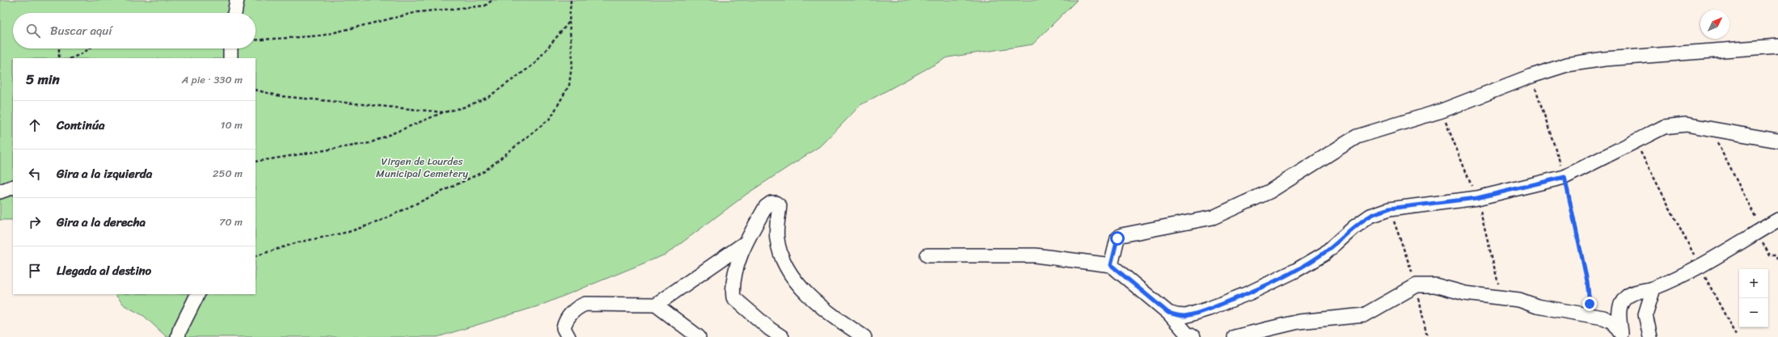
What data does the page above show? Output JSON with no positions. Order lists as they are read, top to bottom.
{
  "parks": ["Virgen de Lourdes Municipal Cemetery"],
  "north": "top right",
  "page": {
    "search": "Buscar aquí",
    "heading": ["5 min", "A pie · 330 m"],
    "list": [
      ["Continúa", "10 m"],
      ["Gira a la izquierda", "250 m"],
      ["Gira a la derecha", "70 m"],
      "Llegada al destino"
    ],
    "map_buttons": ["+", "−"]
  }
}
